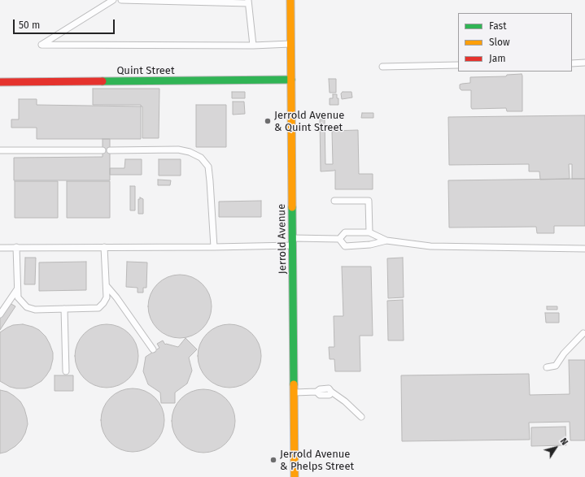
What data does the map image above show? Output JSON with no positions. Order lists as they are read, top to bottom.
{
  "streets": {
    "street": ["Quint Street", "Jerrold Avenue"]
  },
  "crossings": [
    ["Quint Street", "Jerrold Avenue"]
  ],
  "places": ["Jerrold Avenue & Quint Street", "Jerrold Avenue & Phelps Street"],
  "legend": ["Fast", "Slow", "Jam"],
  "scale_bar": "50 m",
  "north": "top right"
}
